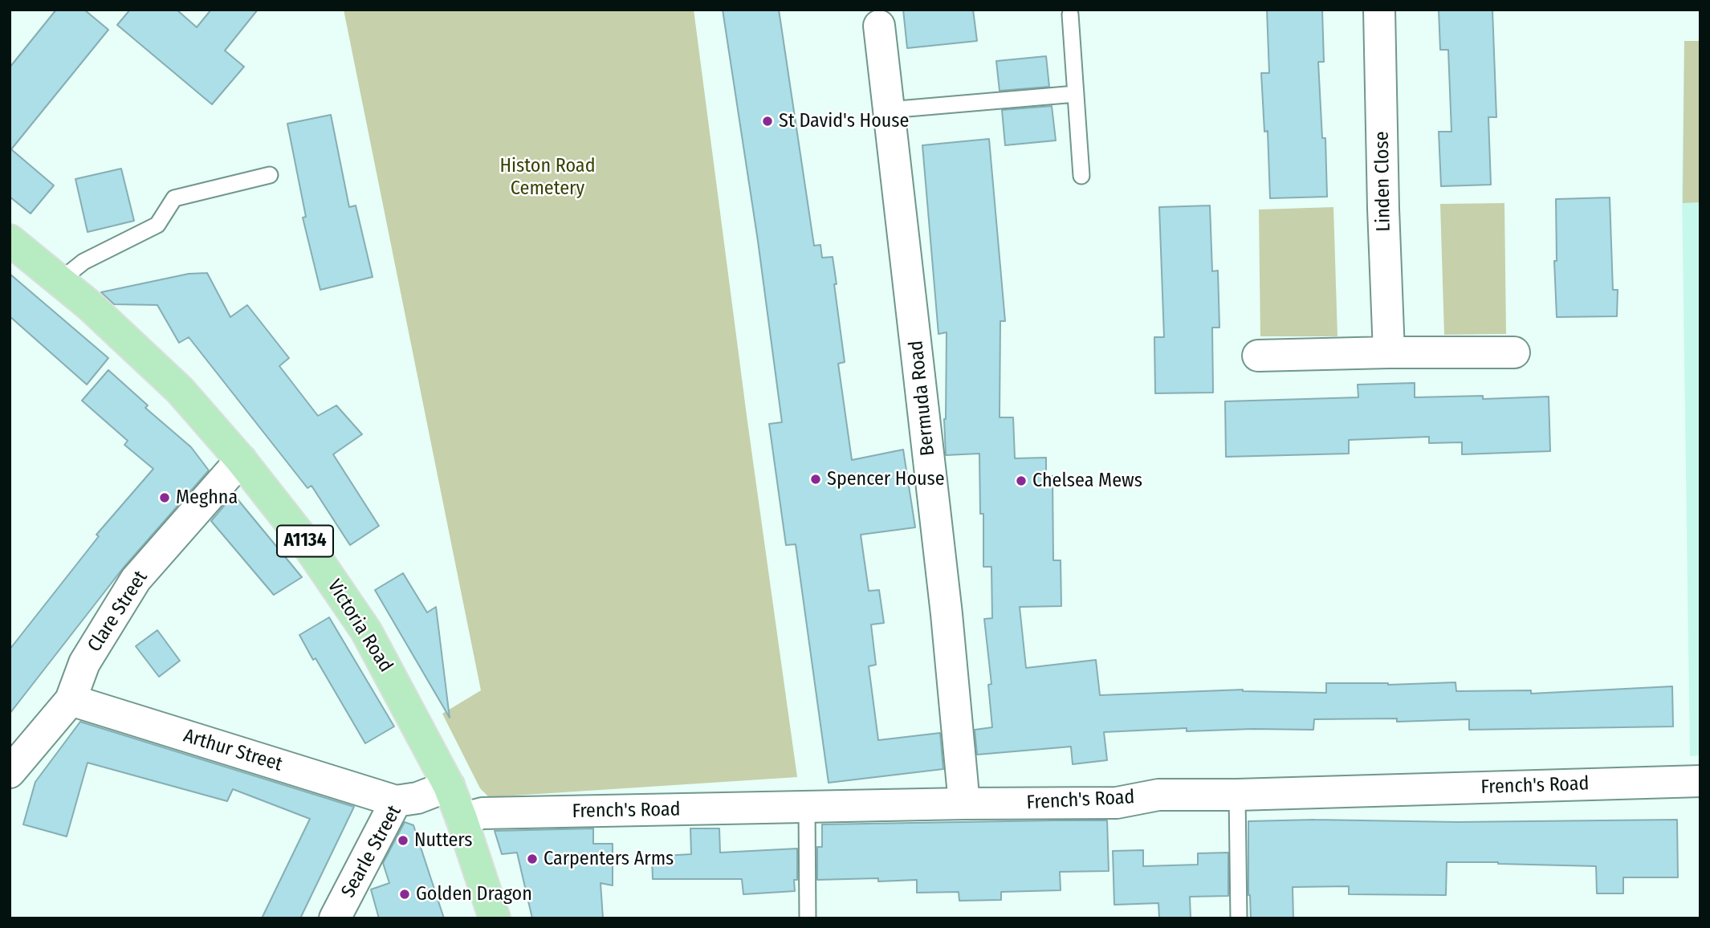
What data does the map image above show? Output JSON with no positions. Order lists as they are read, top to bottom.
{
  "streets": {
    "main road": ["A1134", "Victoria Road"],
    "street": [
      "Linden Close",
      "Bermuda Road",
      "Clare Street",
      "Arthur Street",
      "French's Road",
      "Searle Street"
    ]
  },
  "crossings": [
    ["Bermuda Road", "French's Road"],
    ["Clare Street", "Victoria Road"],
    ["Clare Street", "Arthur Street"],
    ["Victoria Road", "French's Road"],
    ["Victoria Road", "Searle Street"],
    ["Arthur Street", "Searle Street"]
  ],
  "parks": ["Histon Road Cemetery"],
  "places": [
    "St David's House",
    "Spencer House",
    "Chelsea Mews",
    "Meghna",
    "Nutters",
    "Carpenters Arms",
    "Golden Dragon"
  ]
}
